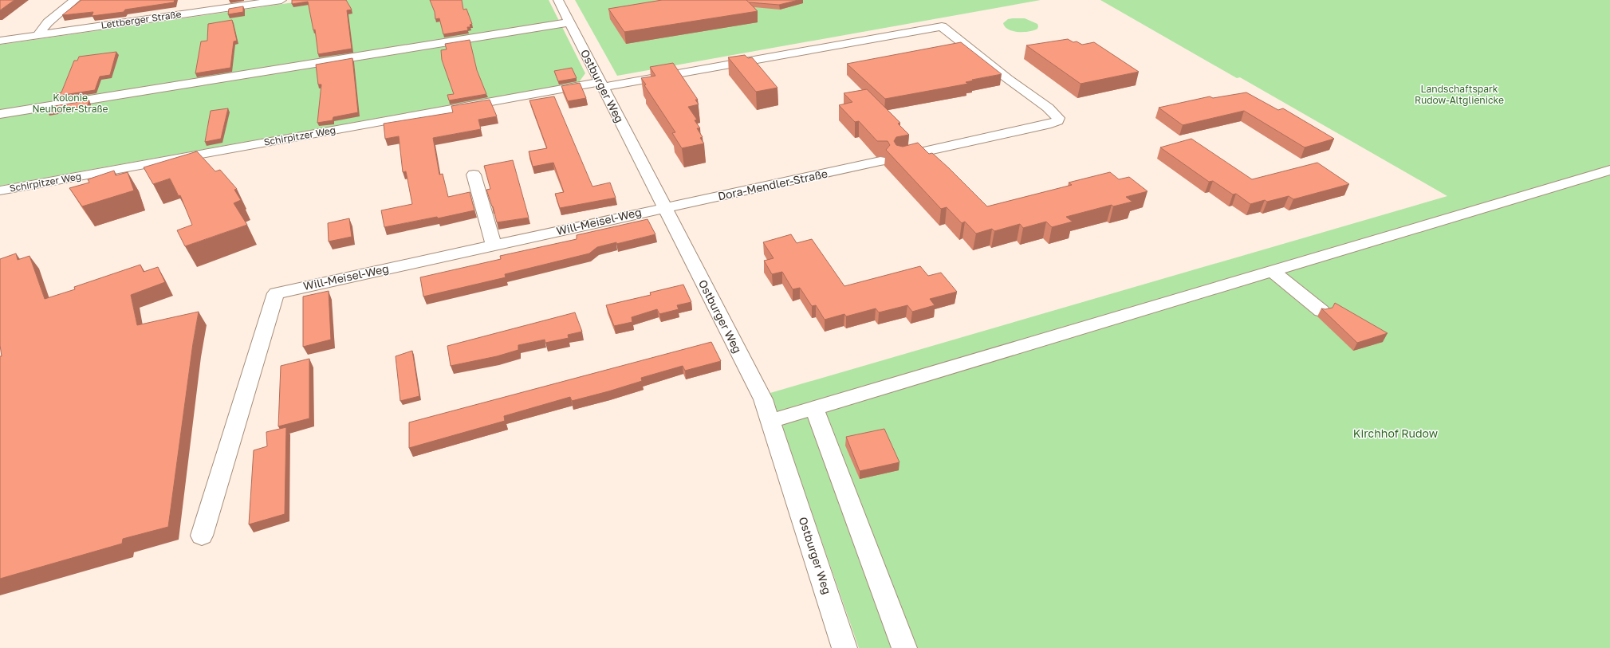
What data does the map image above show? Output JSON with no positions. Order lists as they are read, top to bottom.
{
  "streets": {
    "street": [
      "Lettberger Straße",
      "Ostburger Weg",
      "Schirpitzer Weg",
      "Dora-Mendler-Straße",
      "Will-Meisel-Weg"
    ]
  },
  "crossings": [
    ["Ostburger Weg", "Schirpitzer Weg"],
    ["Ostburger Weg", "Dora-Mendler-Straße"],
    ["Ostburger Weg", "Will-Meisel-Weg"],
    ["Dora-Mendler-Straße", "Will-Meisel-Weg"]
  ],
  "parks": ["Landschaftspark Rudow-Altglienicke", "Kolonie Neuhofer-Straße", "Kirchhof Rudow"]
}
